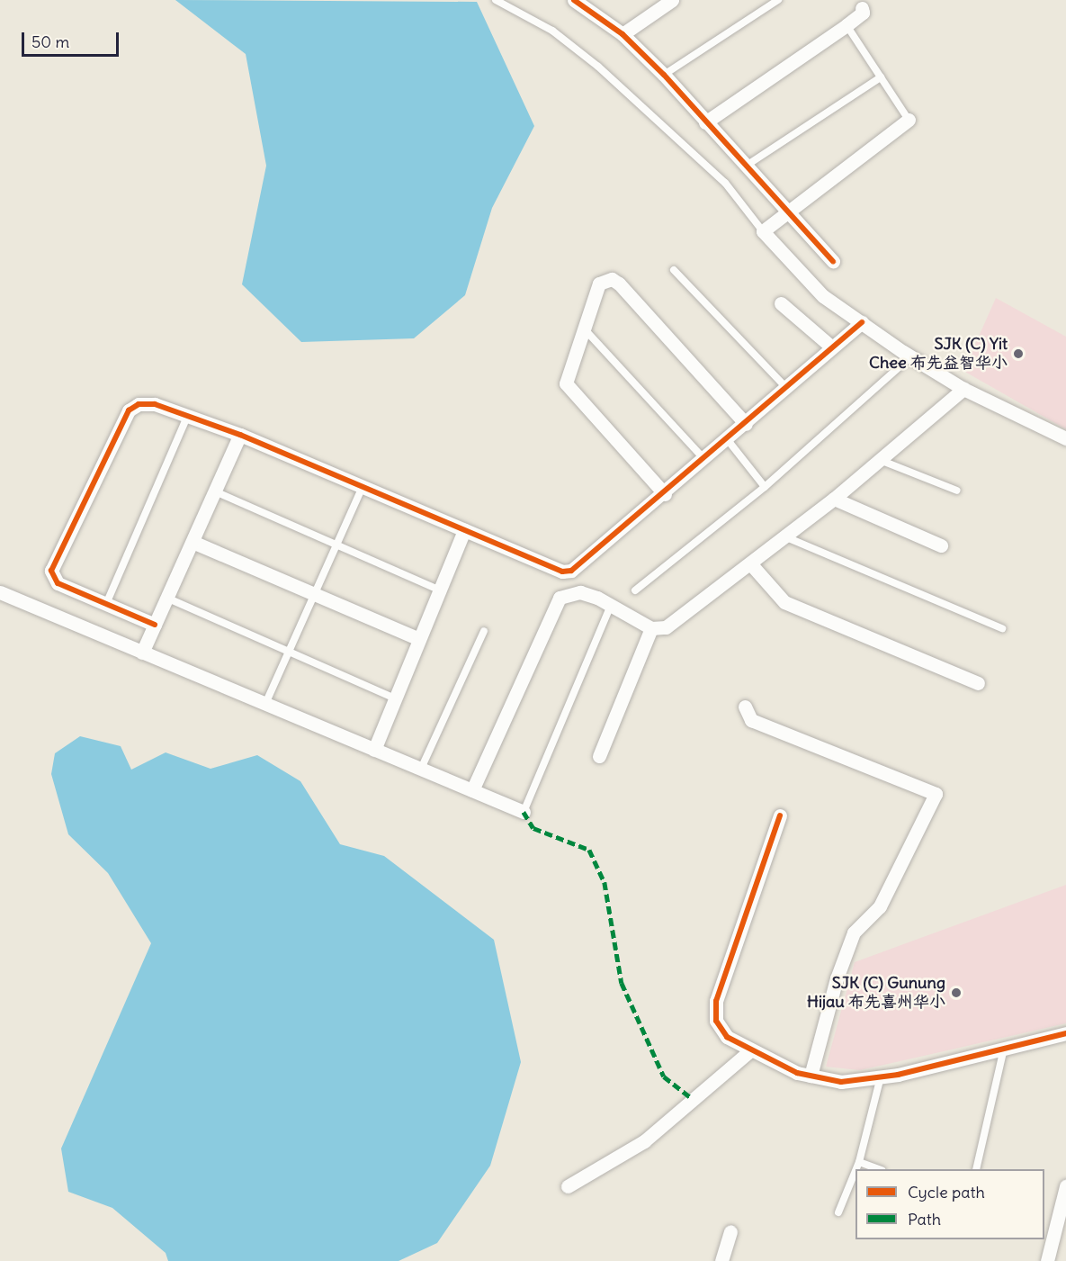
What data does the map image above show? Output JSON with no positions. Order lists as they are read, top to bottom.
{
  "places": ["SJK (C) Yit Chee 布先益智华小", "SJK (C) Gunung Hijau 布先喜州华小"],
  "legend": ["Cycle path", "Path"],
  "scale_bar": "50 m"
}
